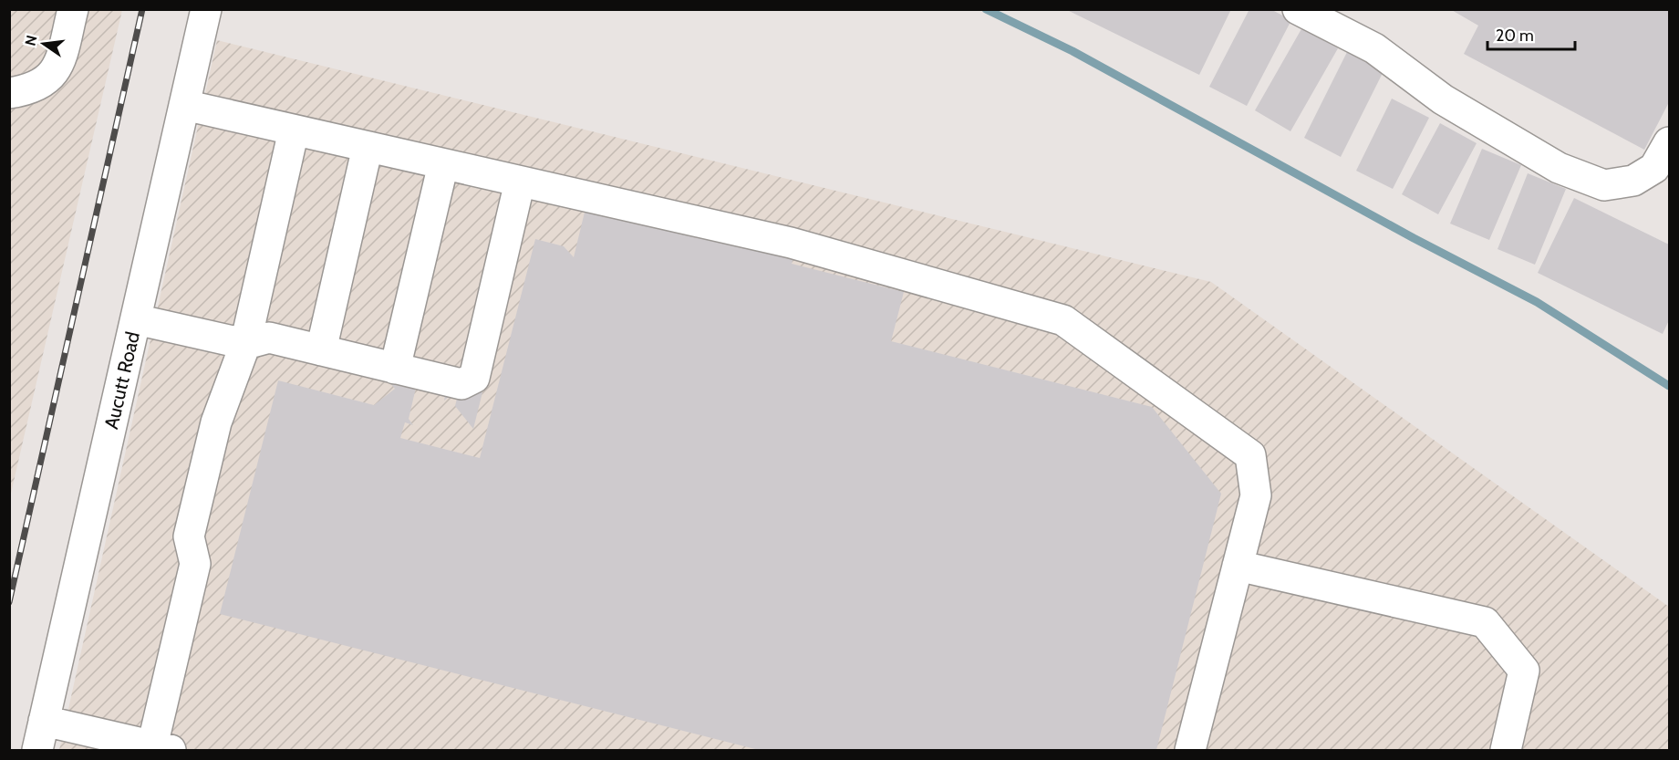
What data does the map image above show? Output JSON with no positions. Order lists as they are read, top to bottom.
{
  "streets": {
    "street": ["Aucutt Road"]
  },
  "scale_bar": "20 m",
  "north": "left"
}
